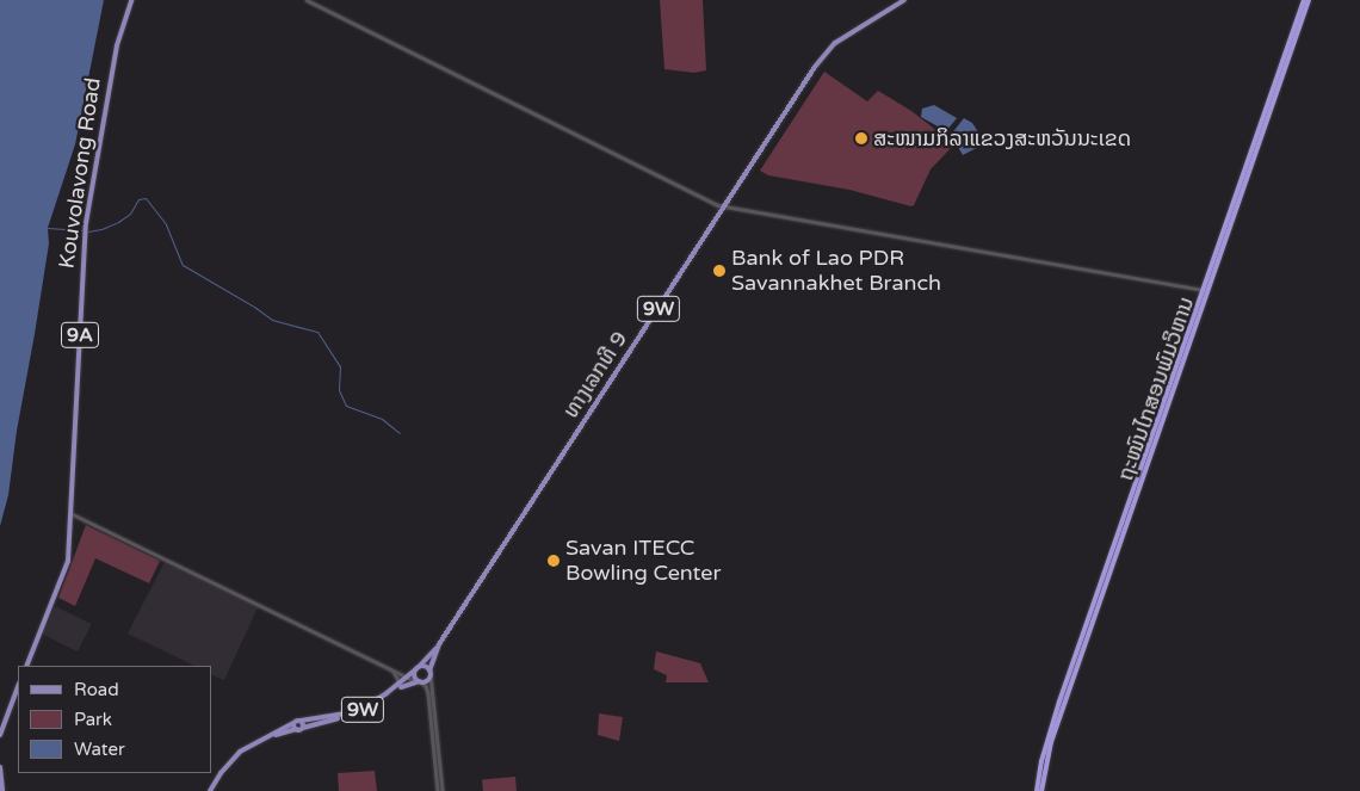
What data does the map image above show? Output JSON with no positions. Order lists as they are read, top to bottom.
{
  "streets": {
    "highway": ["ຖະໜົນໄກສອນພົມວິຫານ"],
    "main road": [
      "Kouvolavong Road",
      "9W",
      "9A",
      "ທາງເລກທີ 9"
    ]
  },
  "places": ["ສະໜາມກິລາແຂວງສະຫວັນນະເຂດ", "Bank of Lao PDR Savannakhet Branch", "Savan ITECC Bowling Center"],
  "legend": ["Road", "Park", "Water"]
}
